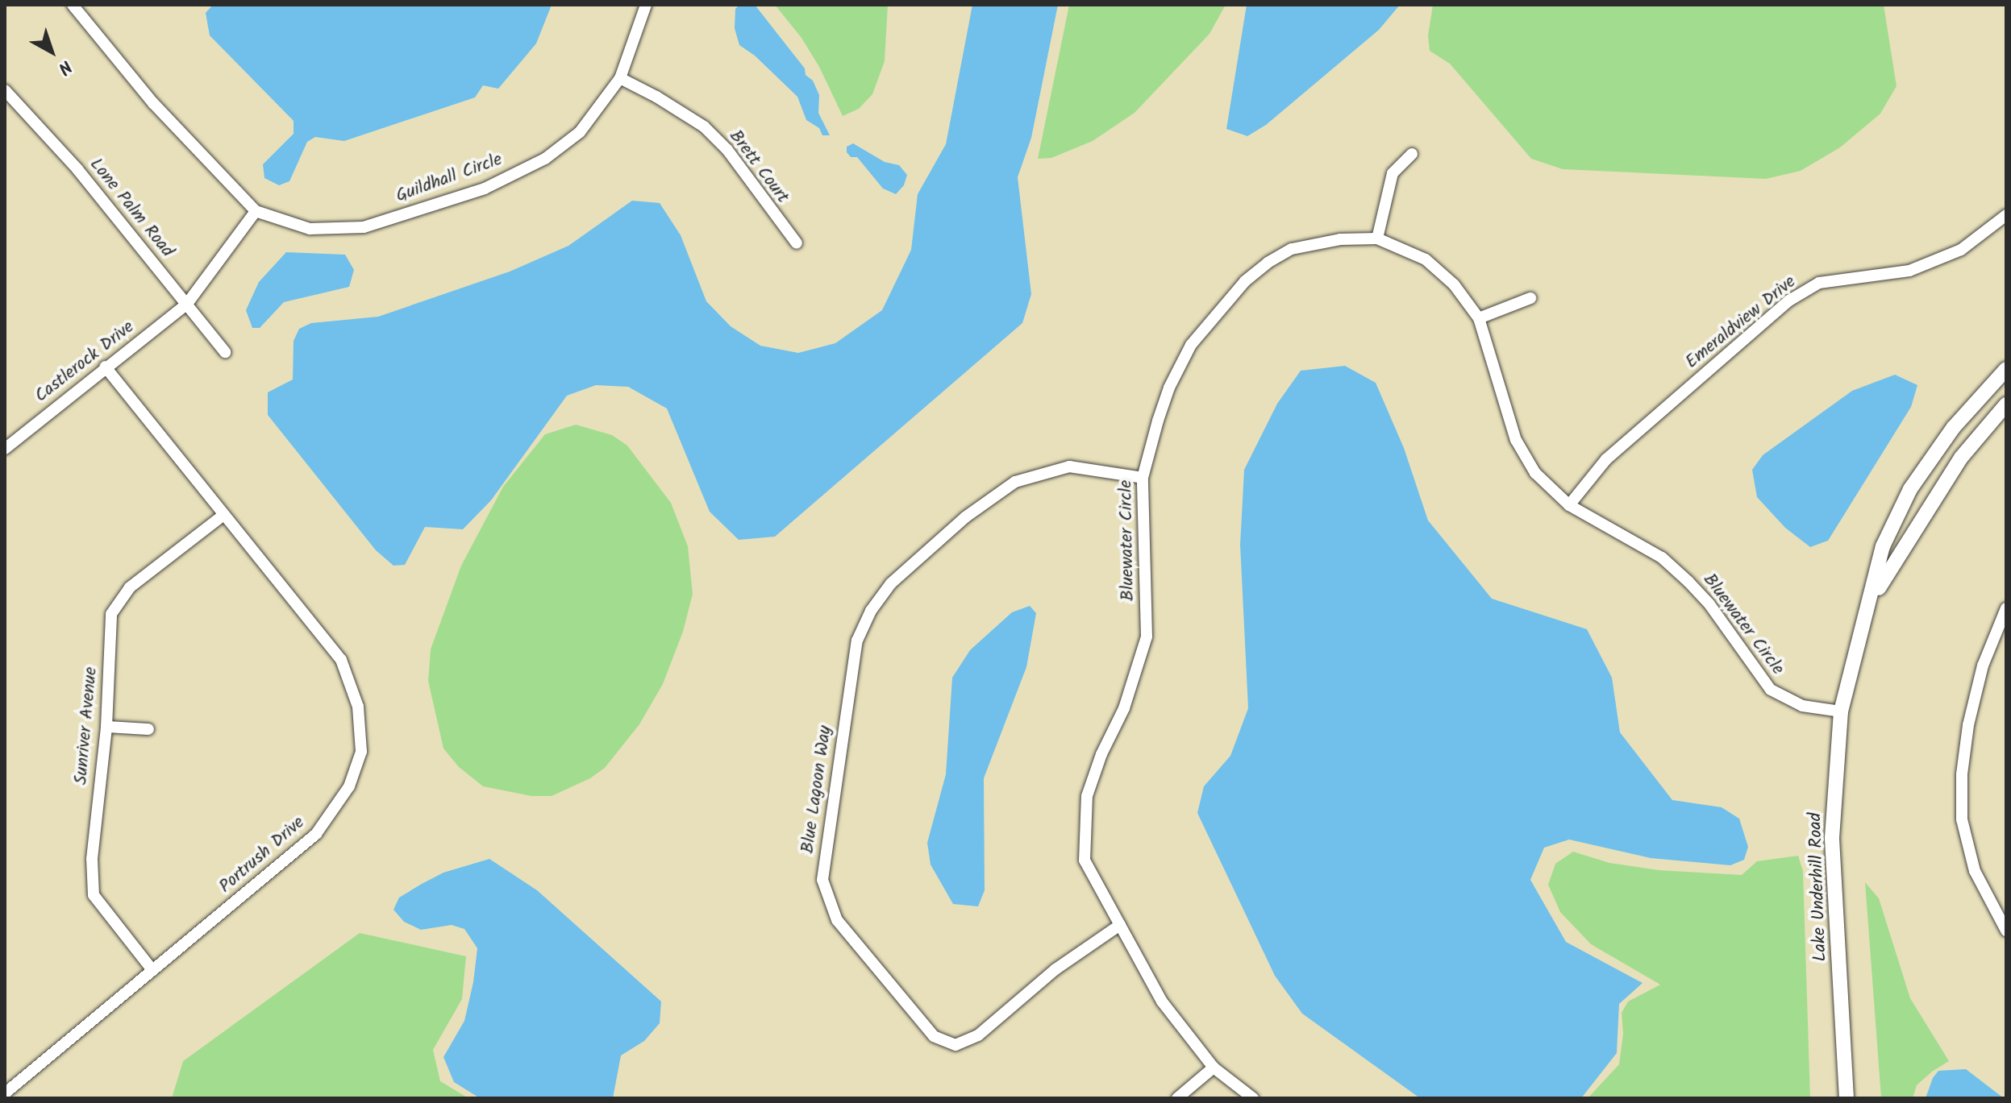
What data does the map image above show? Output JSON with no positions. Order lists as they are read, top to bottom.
{
  "streets": {
    "street": [
      "Brett Court",
      "Guildhall Circle",
      "Lone Palm Road",
      "Emeraldview Drive",
      "Castlerock Drive",
      "Bluewater Circle",
      "Sunriver Avenue",
      "Blue Lagoon Way",
      "Portrush Drive",
      "Lake Underhill Road"
    ]
  },
  "crossings": [
    ["Brett Court", "Guildhall Circle"],
    ["Lone Palm Road", "Castlerock Drive"],
    ["Emeraldview Drive", "Bluewater Circle"],
    ["Castlerock Drive", "Portrush Drive"],
    ["Bluewater Circle", "Blue Lagoon Way"],
    ["Bluewater Circle", "Lake Underhill Road"],
    ["Sunriver Avenue", "Portrush Drive"]
  ],
  "north": "bottom right"
}
